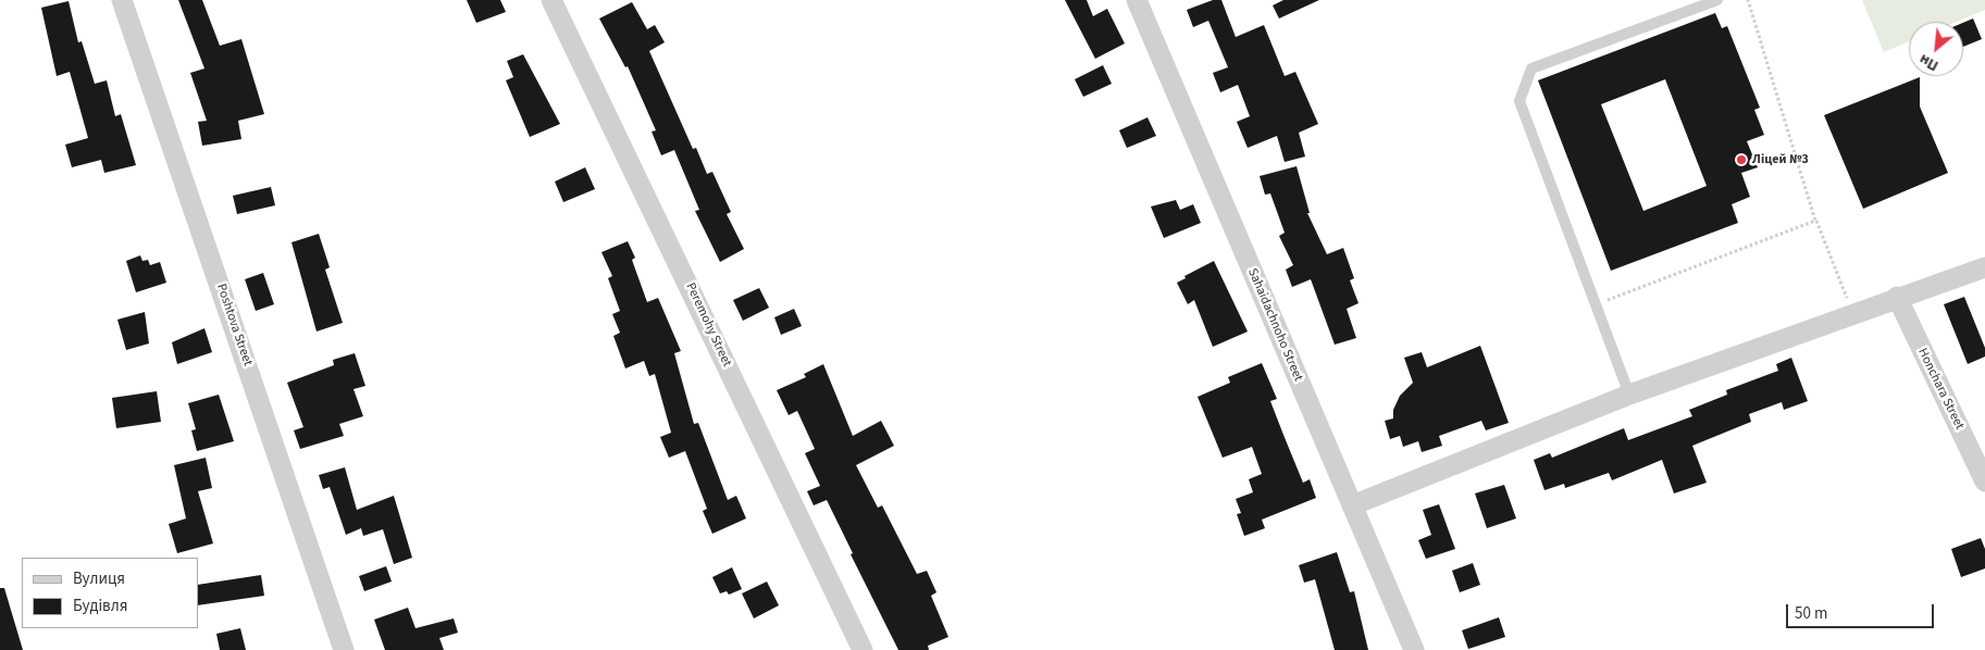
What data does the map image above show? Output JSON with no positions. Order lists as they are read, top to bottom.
{
  "streets": {
    "street": [
      "Poshtova Street",
      "Peremohy Street",
      "Sahaidachnoho Street",
      "Honchara Street"
    ]
  },
  "places": ["Ліцей №3"],
  "legend": ["Вулиця", "Будівля"],
  "scale_bar": "50 m",
  "north": "bottom left"
}
